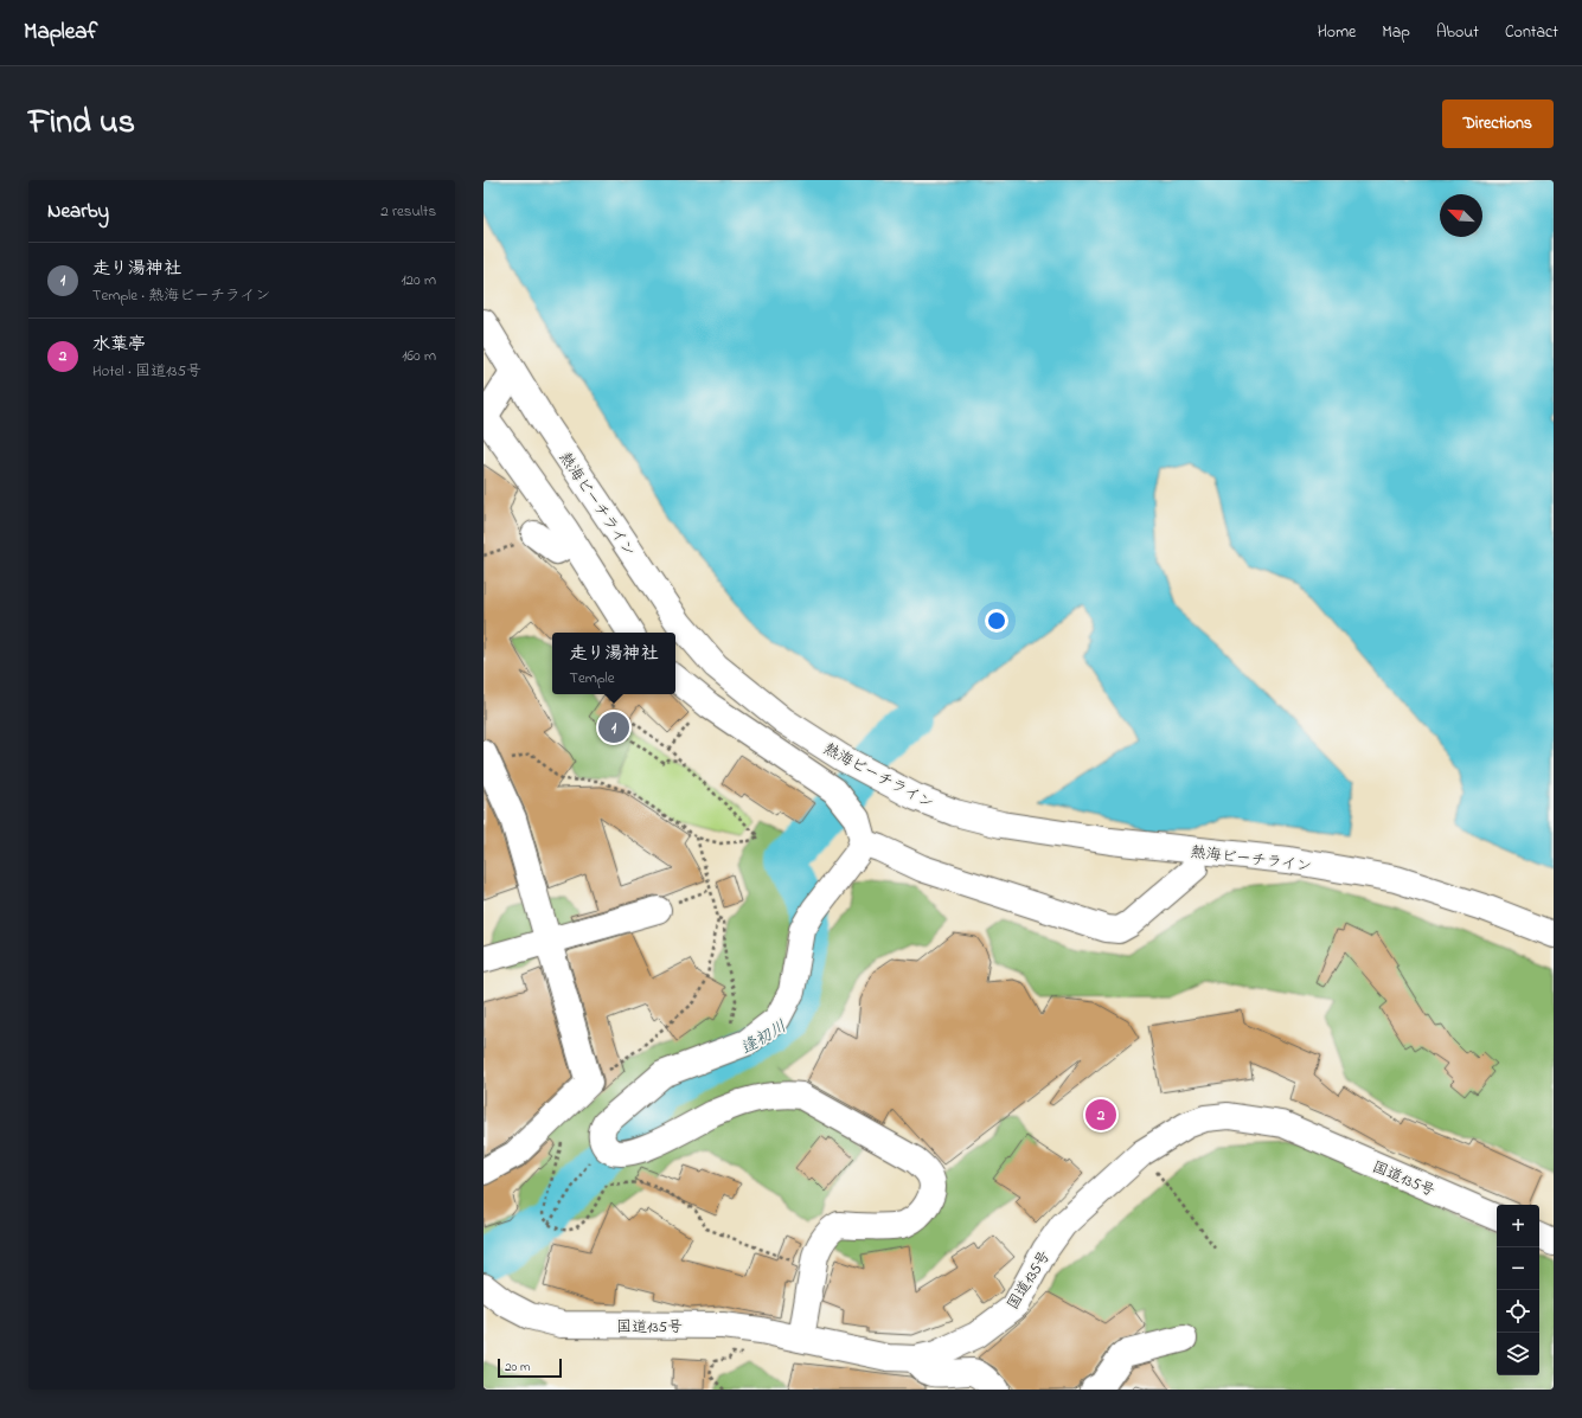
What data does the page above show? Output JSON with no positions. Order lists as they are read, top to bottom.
{
  "streets": {
    "main road": ["熱海ビーチライン", "国道135号"]
  },
  "water": ["逢初川"],
  "scale_bar": "20 m",
  "north": "top left",
  "page": {
    "header": "Mapleaf",
    "nav": [
      "Home",
      "Map",
      "About",
      "Contact"
    ],
    "title": "Find us",
    "buttons": "Directions",
    "heading": ["Nearby", "2 results"],
    "list": [
      {
        "mark": "1",
        "name": "走り湯神社",
        "note": "Temple · 熱海ビーチライン",
        "value": "120 m"
      },
      {
        "mark": "2",
        "name": "水葉亭",
        "note": "Hotel · 国道135号",
        "value": "160 m"
      }
    ],
    "popup": ["走り湯神社", "Temple"],
    "pins": ["1", "2"],
    "map_buttons": ["+", "−"],
    "scale": "20 m"
  }
}
